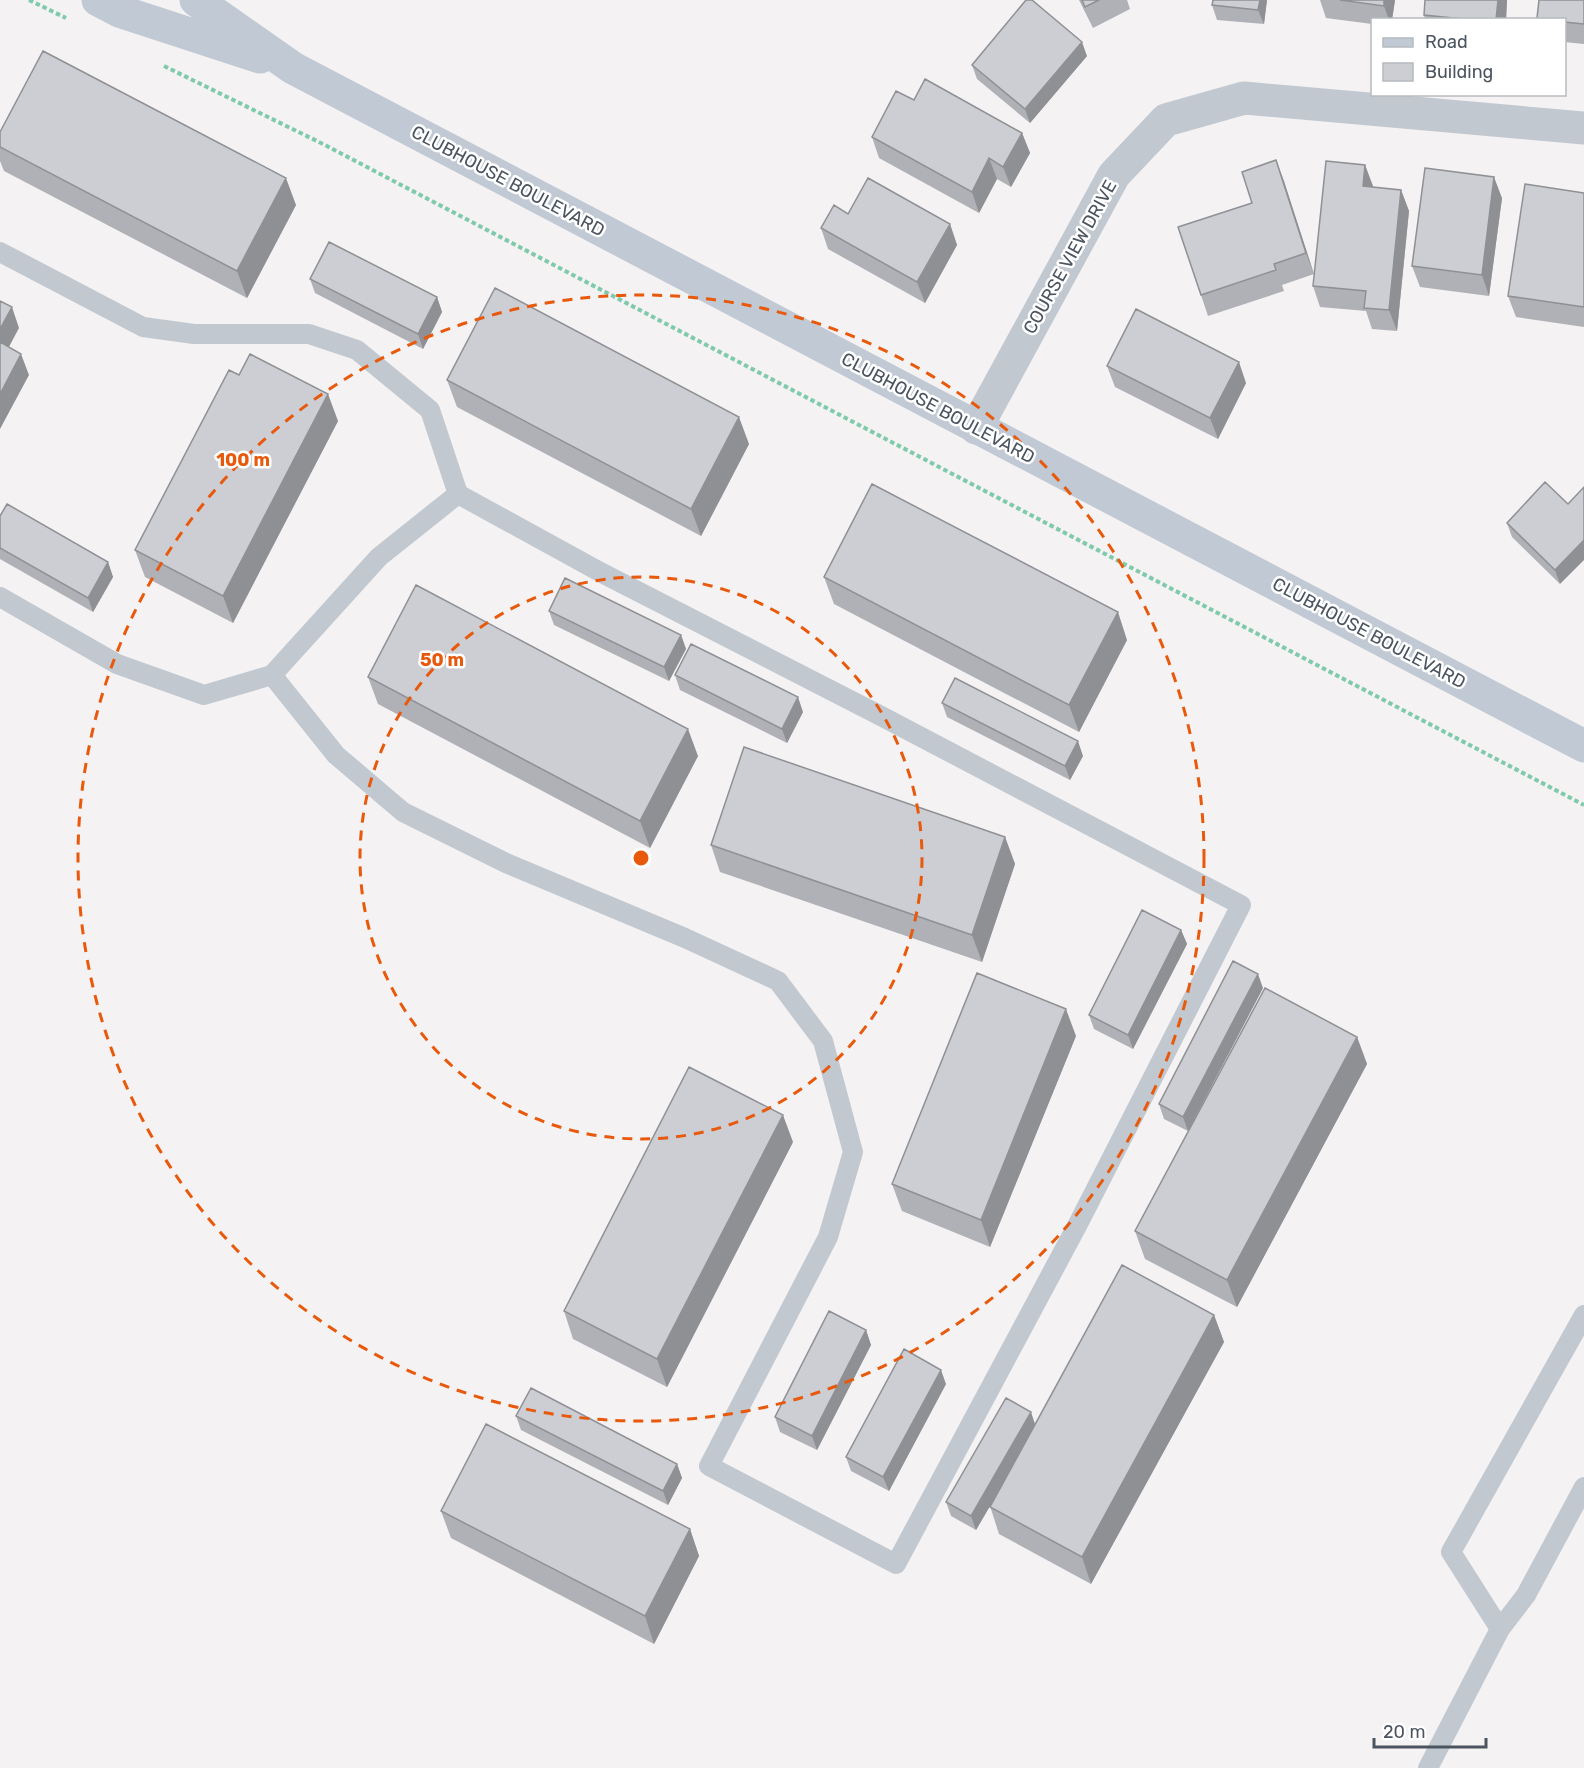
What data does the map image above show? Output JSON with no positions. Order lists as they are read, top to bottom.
{
  "streets": {
    "street": ["CLUBHOUSE BOULEVARD", "COURSE VIEW DRIVE"]
  },
  "crossings": [
    ["CLUBHOUSE BOULEVARD", "COURSE VIEW DRIVE"]
  ],
  "legend": ["Road", "Building"],
  "scale_bar": "20 m",
  "rings": ["100 m", "50 m"]
}
